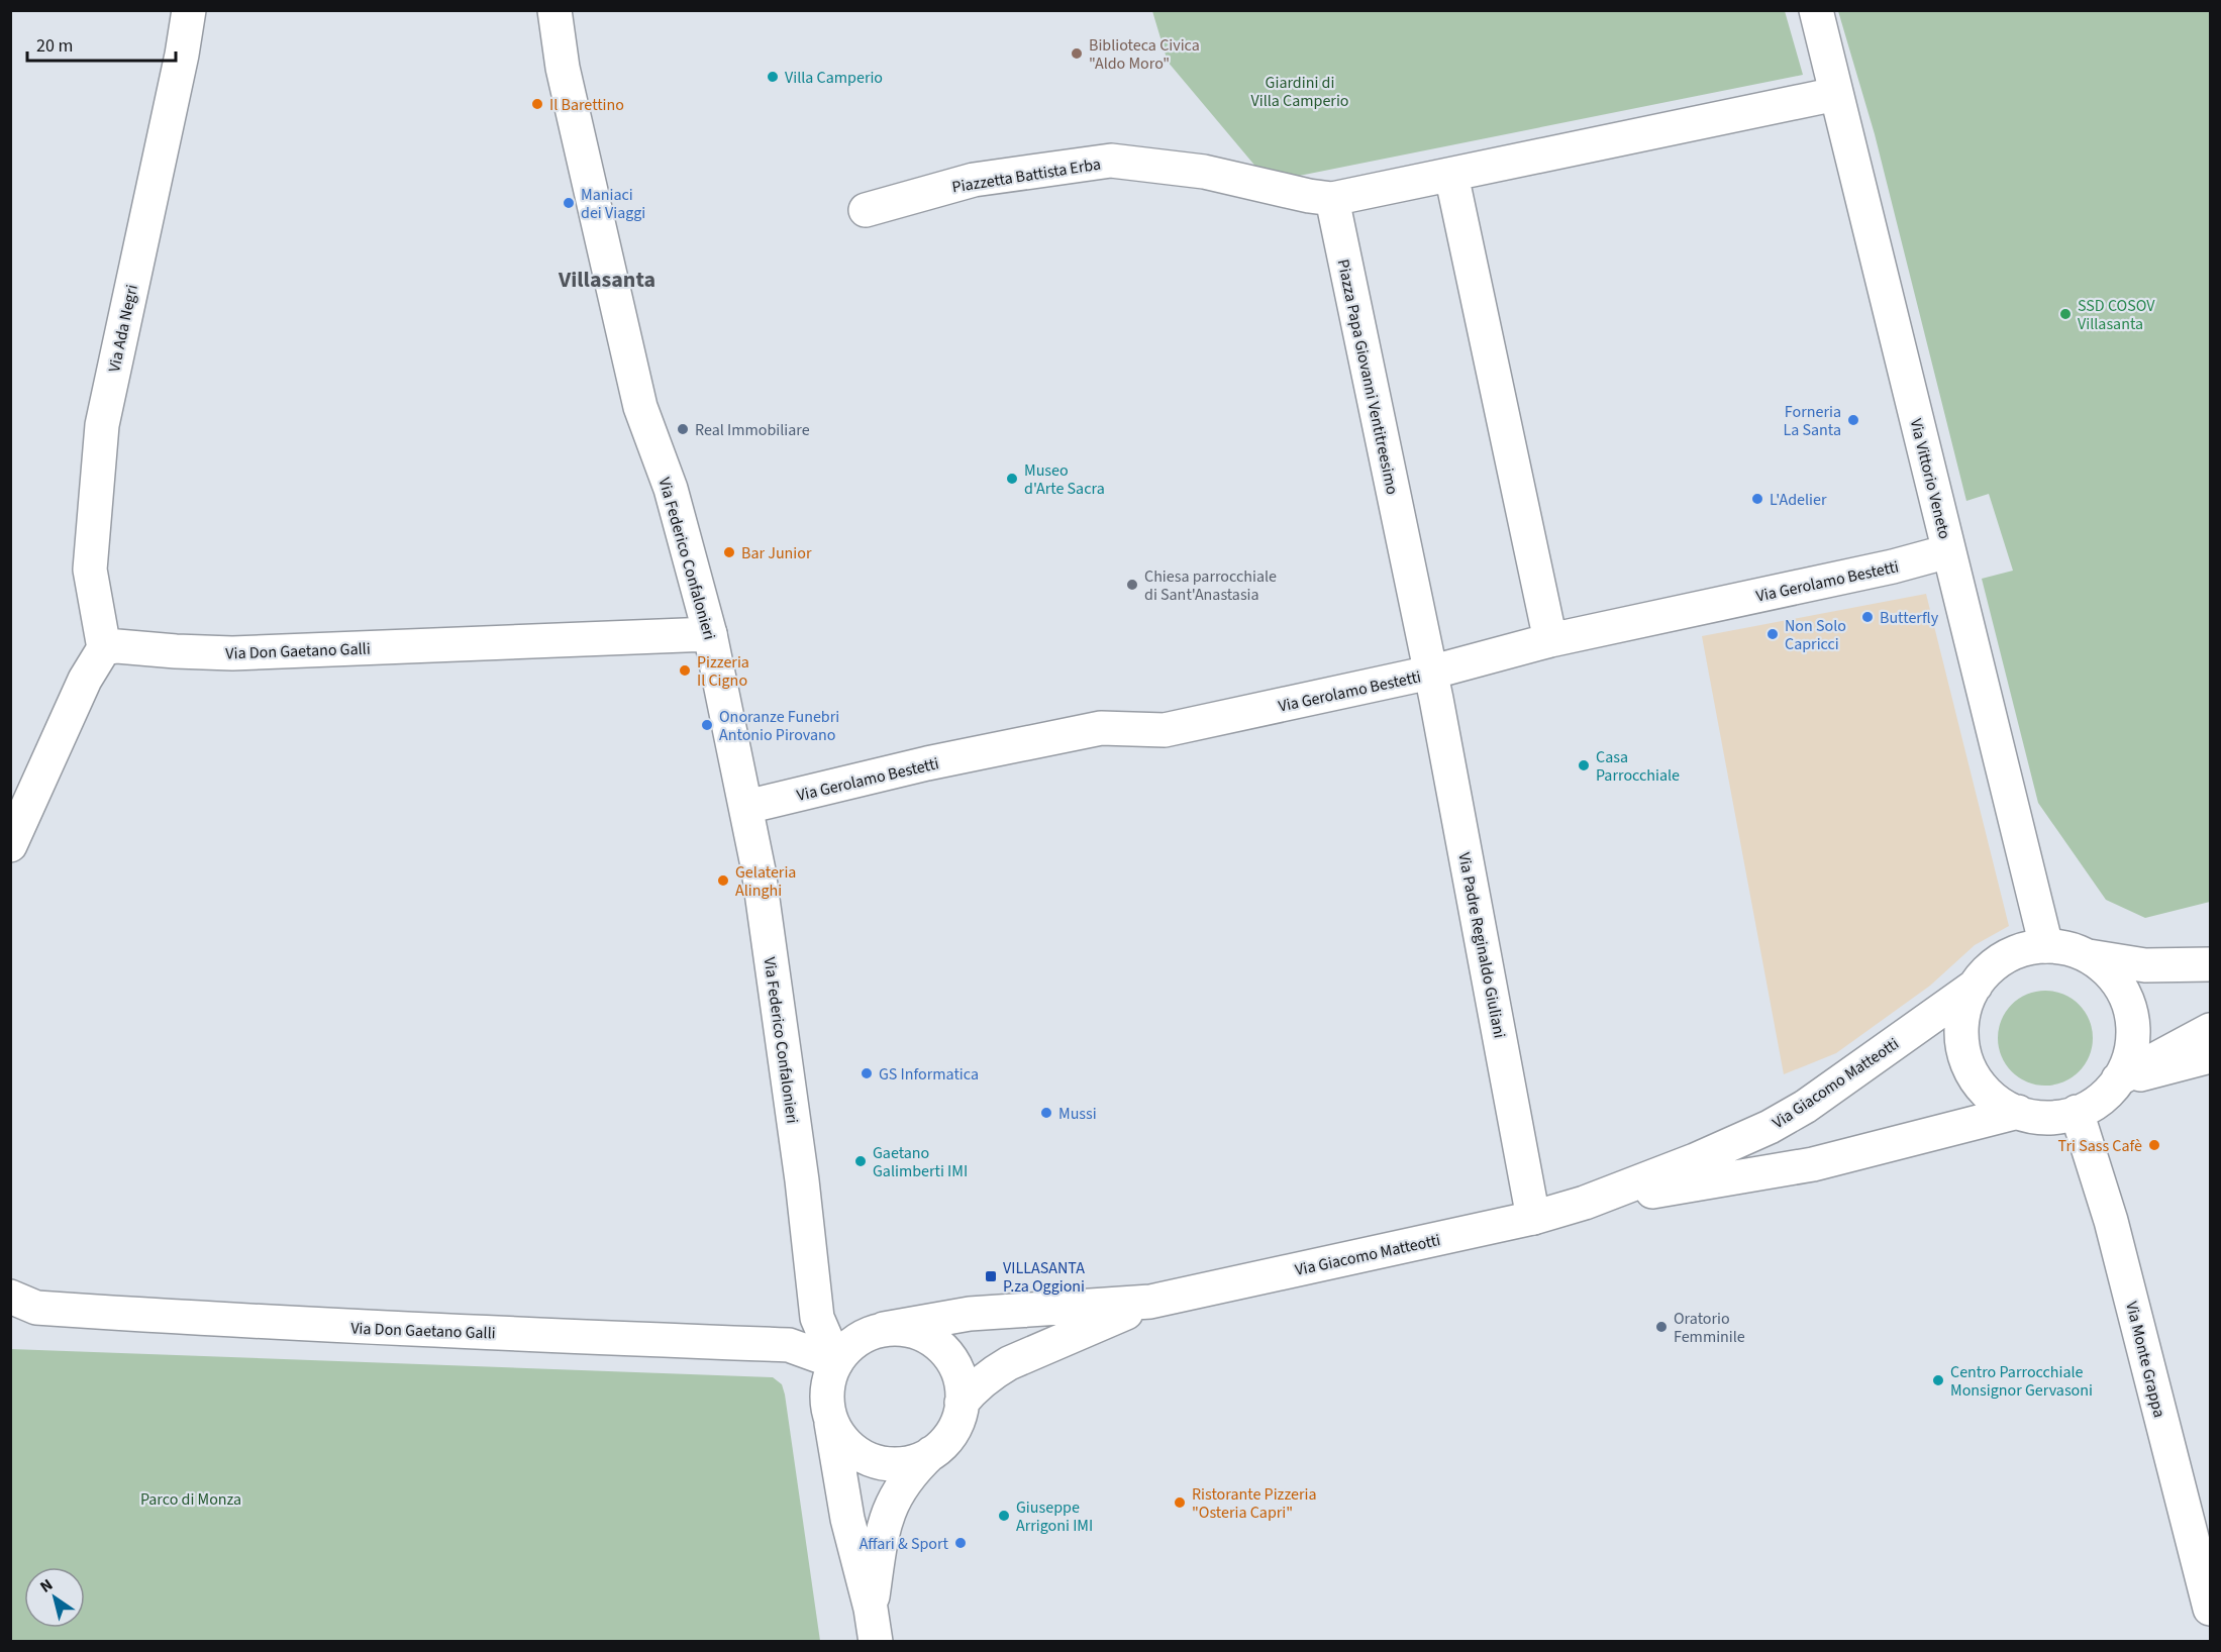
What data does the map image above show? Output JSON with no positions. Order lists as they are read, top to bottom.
{
  "streets": {
    "street": [
      "Piazzetta Battista Erba",
      "Via Ada Negri",
      "Piazza Papa Giovanni Ventitreesimo",
      "Via Vittorio Veneto",
      "Via Federico Confalonieri",
      "Via Gerolamo Bestetti",
      "Via Don Gaetano Galli",
      "Via Padre Reginaldo Giuliani",
      "Via Giacomo Matteotti",
      "Via Monte Grappa"
    ]
  },
  "crossings": [
    ["Piazzetta Battista Erba", "Piazza Papa Giovanni Ventitreesimo"],
    ["Via Ada Negri", "Via Don Gaetano Galli"],
    ["Piazza Papa Giovanni Ventitreesimo", "Via Gerolamo Bestetti"],
    ["Piazza Papa Giovanni Ventitreesimo", "Via Padre Reginaldo Giuliani"],
    ["Via Vittorio Veneto", "Via Gerolamo Bestetti"],
    ["Via Vittorio Veneto", "Via Giacomo Matteotti"],
    ["Via Vittorio Veneto", "Via Monte Grappa"],
    ["Via Federico Confalonieri", "Via Gerolamo Bestetti"],
    ["Via Federico Confalonieri", "Via Don Gaetano Galli"],
    ["Via Federico Confalonieri", "Via Giacomo Matteotti"],
    ["Via Gerolamo Bestetti", "Via Padre Reginaldo Giuliani"],
    ["Via Don Gaetano Galli", "Via Giacomo Matteotti"],
    ["Via Padre Reginaldo Giuliani", "Via Giacomo Matteotti"],
    ["Via Giacomo Matteotti", "Via Monte Grappa"]
  ],
  "districts": ["Villasanta"],
  "parks": ["Giardini di Villa Camperio", "Parco di Monza"],
  "places": {
    "other": [
      "Biblioteca Civica \"Aldo Moro\"",
      "Villa Camperio",
      "Il Barettino",
      "Maniaci dei Viaggi",
      "SSD COSOV Villasanta",
      "Forneria La Santa",
      "Real Immobiliare",
      "Museo d'Arte Sacra",
      "L'Adelier",
      "Bar Junior",
      "Chiesa parrocchiale di Sant'Anastasia",
      "Butterfly",
      "Non Solo Capricci",
      "Pizzeria Il Cigno",
      "Onoranze Funebri Antonio Pirovano",
      "Casa Parrocchiale",
      "Gelateria Alinghi",
      "GS Informatica",
      "Mussi",
      "Tri Sass Cafè",
      "Gaetano Galimberti IMI",
      "Oratorio Femminile",
      "Centro Parrocchiale Monsignor Gervasoni",
      "Ristorante Pizzeria \"Osteria Capri\"",
      "Giuseppe Arrigoni IMI",
      "Affari & Sport"
    ],
    "transit": ["VILLASANTA P.za Oggioni"]
  },
  "scale_bar": "20 m",
  "north": "top left"
}
